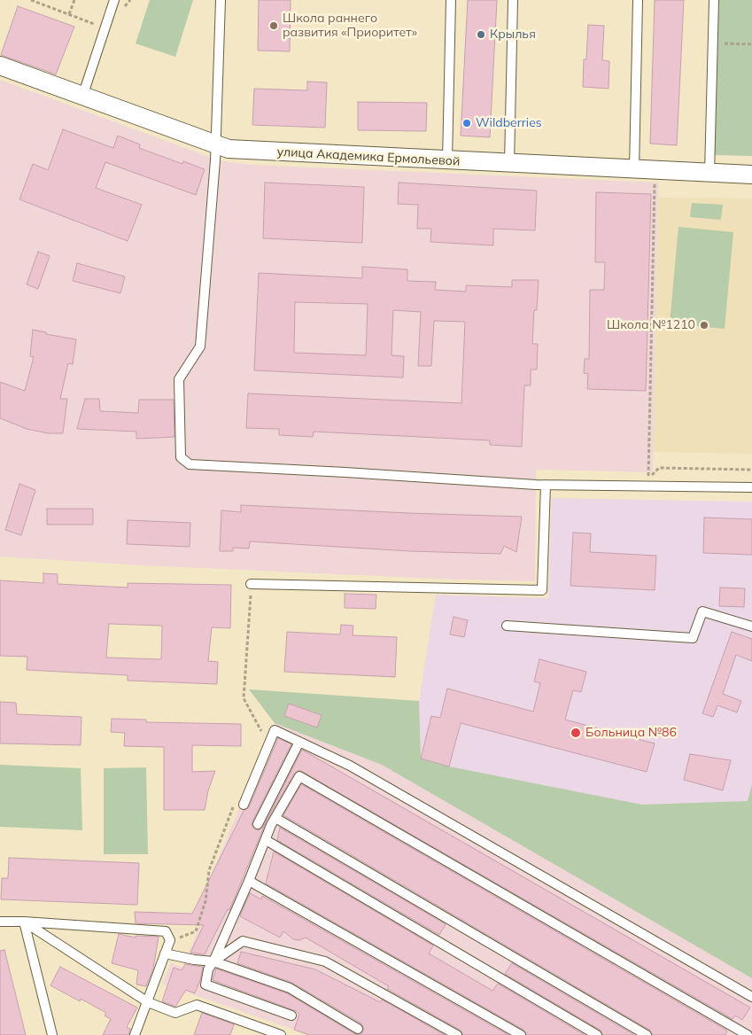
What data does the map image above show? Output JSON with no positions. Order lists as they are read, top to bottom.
{
  "streets": {
    "street": ["улица Академика Ермольевой"]
  },
  "places": [
    "Школа раннего развития «Приоритет»",
    "Крылья",
    "Wildberries",
    "Школа №1210",
    "Больница №86"
  ]
}
